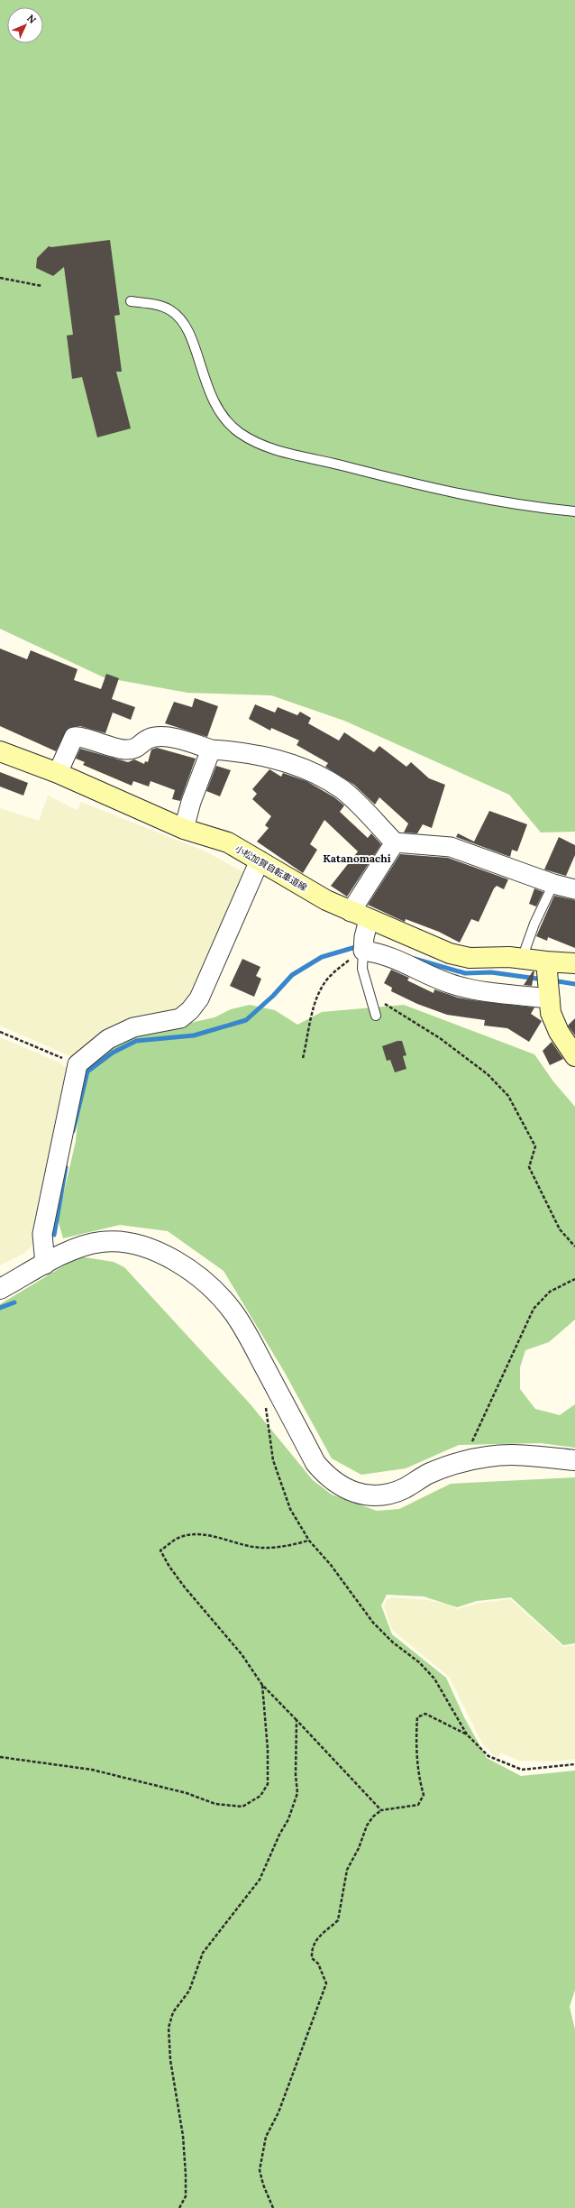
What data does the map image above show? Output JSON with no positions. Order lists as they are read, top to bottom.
{
  "streets": {
    "main road": ["小松加賀自転車道線"]
  },
  "districts": ["Katanomachi"],
  "north": "top right"
}
